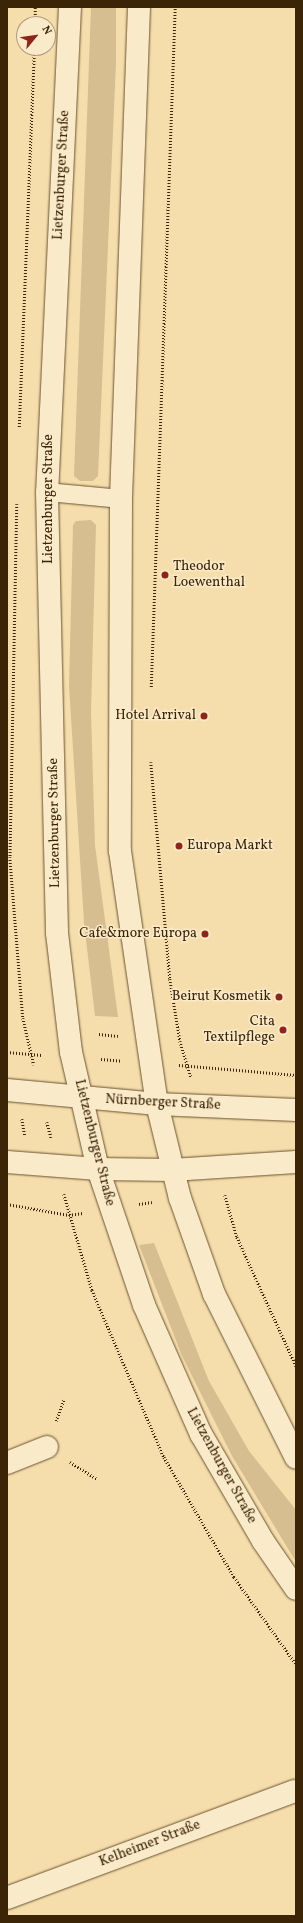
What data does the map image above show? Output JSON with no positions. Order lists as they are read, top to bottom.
{
  "streets": {
    "main road": ["Lietzenburger Straße", "Nürnberger Straße", "Kelheimer Straße"]
  },
  "crossings": [
    ["Lietzenburger Straße", "Nürnberger Straße"]
  ],
  "places": [
    "Theodor Loewenthal",
    "Hotel Arrival",
    "Europa Markt",
    "Cafe&more Europa",
    "Beirut Kosmetik",
    "Cita Textilpflege"
  ],
  "north": "top right"
}
